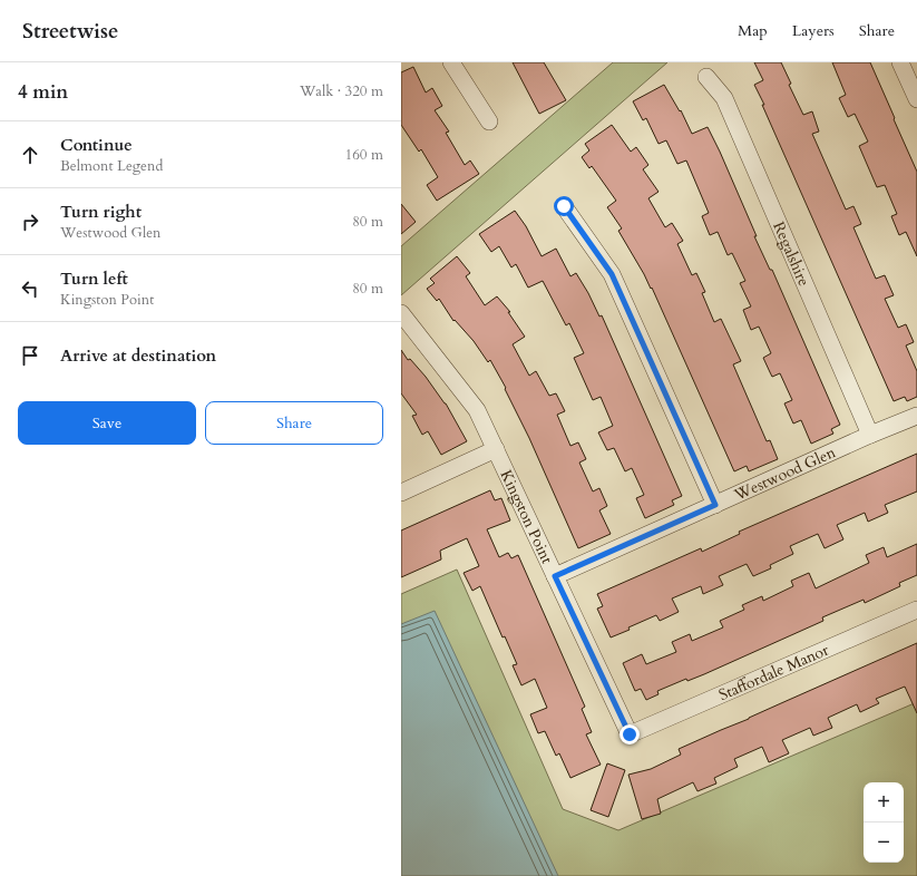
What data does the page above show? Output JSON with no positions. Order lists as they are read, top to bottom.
{
  "streets": {
    "street": [
      "Regalshire",
      "Westwood Glen",
      "Kingston Point",
      "Staffordale Manor"
    ]
  },
  "crossings": [
    ["Regalshire", "Westwood Glen"],
    ["Westwood Glen", "Kingston Point"],
    ["Kingston Point", "Staffordale Manor"]
  ],
  "page": {
    "header": "Streetwise",
    "nav": ["Map", "Layers", "Share"],
    "heading": ["4 min", "Walk · 320 m"],
    "list": [
      ["Continue", "Belmont Legend", "160 m"],
      ["Turn right", "Westwood Glen", "80 m"],
      ["Turn left", "Kingston Point", "80 m"],
      "Arrive at destination"
    ],
    "buttons": ["Save", "Share"],
    "map_buttons": ["+", "−"]
  }
}
